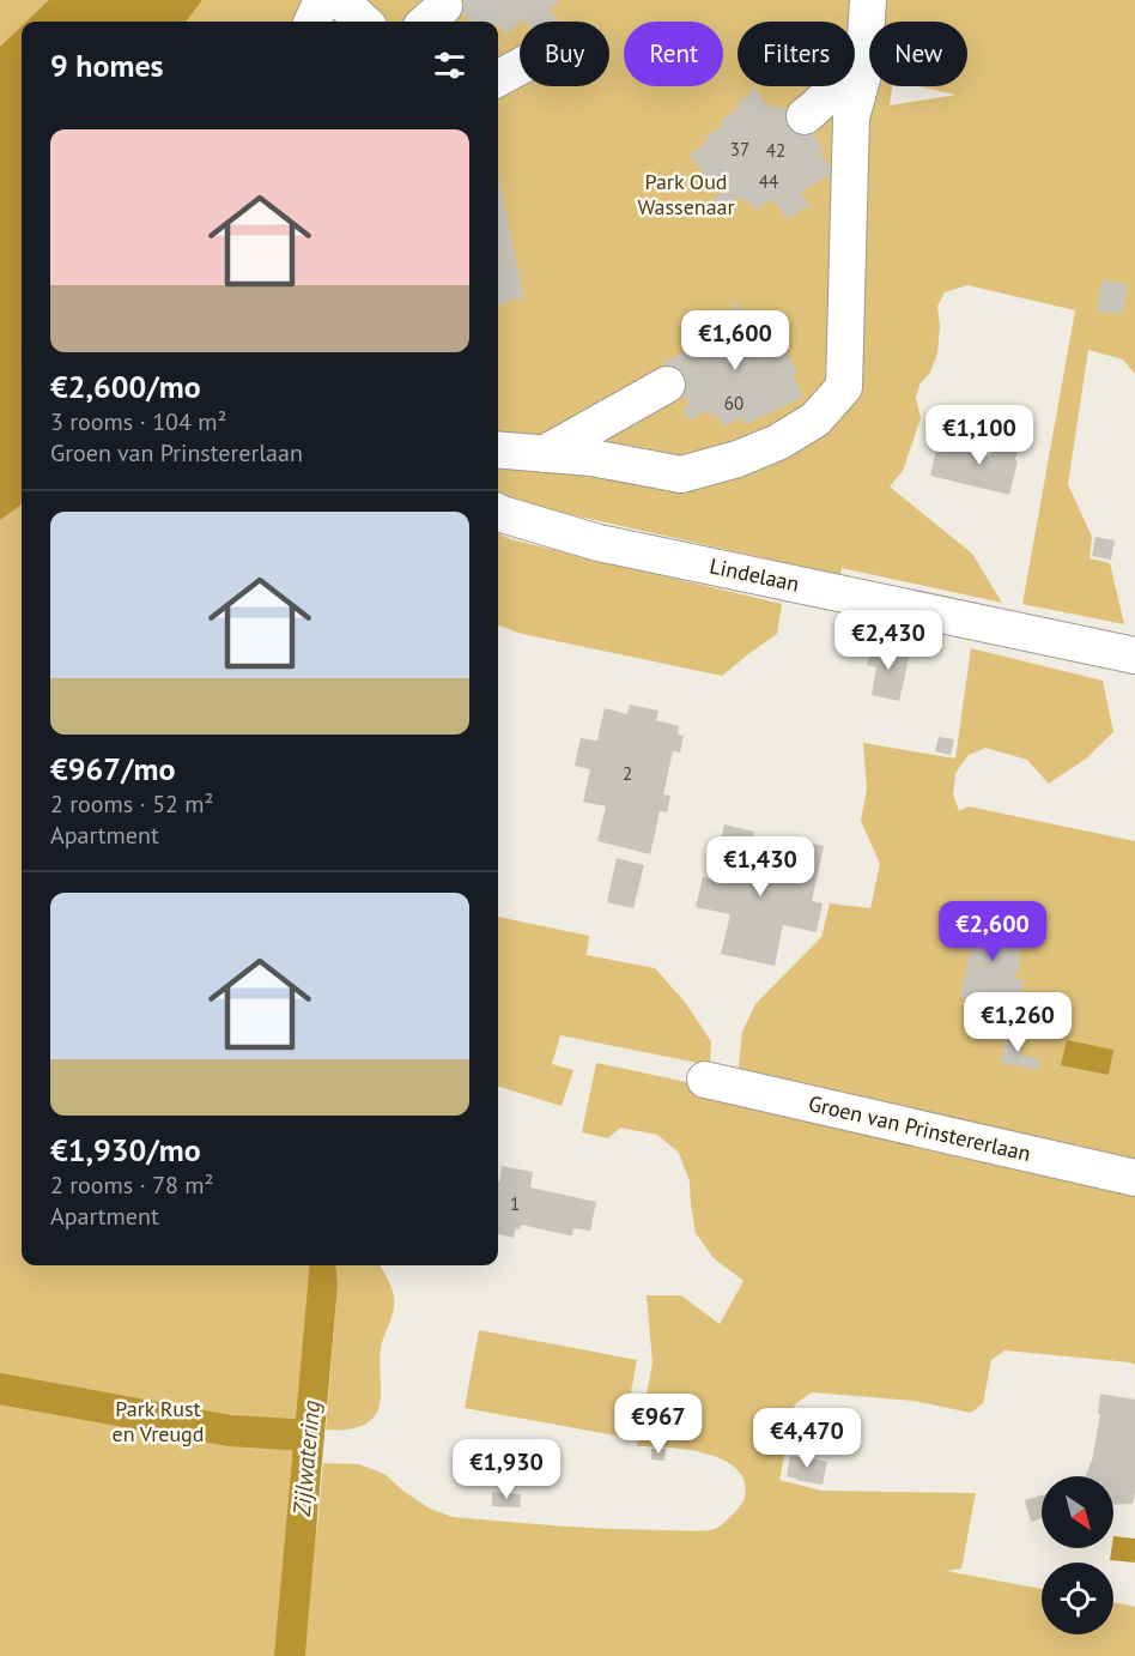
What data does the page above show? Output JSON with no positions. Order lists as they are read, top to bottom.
{
  "streets": {
    "street": ["Lindelaan", "Groen van Prinstererlaan"]
  },
  "water": ["Zijlwatering"],
  "parks": ["Park Oud Wassenaar", "Park Rust en Vreugd"],
  "house_numbers": [
    "37",
    "42",
    "44",
    "60",
    "2",
    "1"
  ],
  "north": "bottom right",
  "page": {
    "chip": [
      "Buy",
      "Rent",
      "Filters",
      "New"
    ],
    "heading": "9 homes",
    "list": [
      {
        "name": "€2,600/mo",
        "note": "3 rooms · 104 m² · Groen van Prinstererlaan"
      },
      {
        "name": "€967/mo",
        "note": "2 rooms · 52 m² · Apartment"
      },
      {
        "name": "€1,930/mo",
        "note": "2 rooms · 78 m² · Apartment"
      }
    ],
    "price": [
      "€1,600",
      "€1,100",
      "€2,430",
      "€1,430",
      "€2,600",
      "€1,260",
      "€967",
      "€4,470",
      "€1,930"
    ]
  }
}
